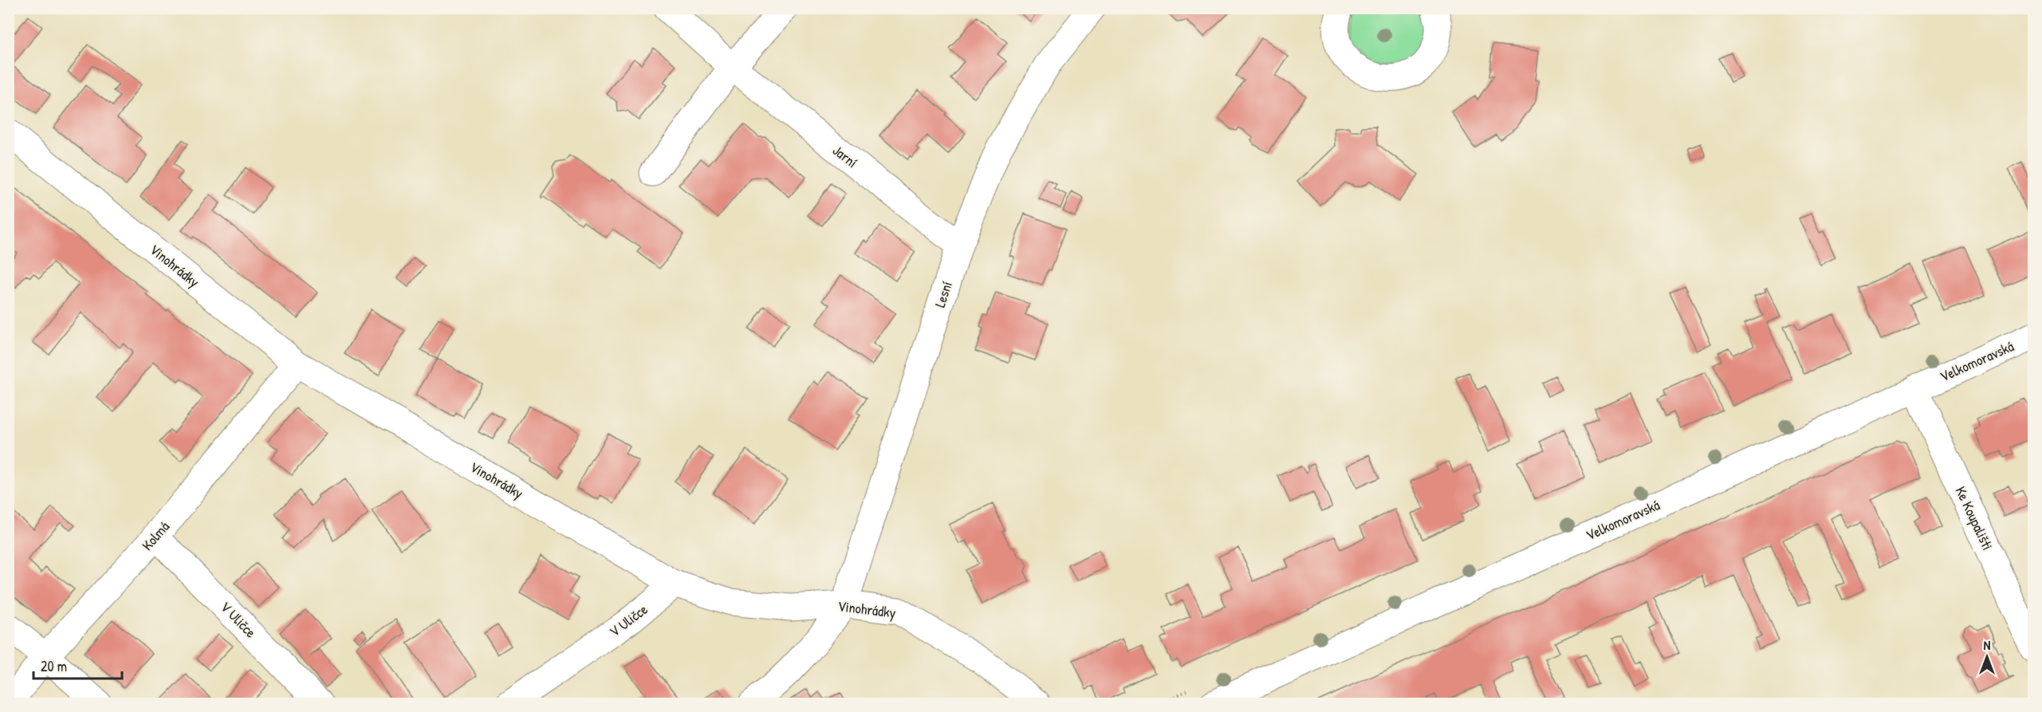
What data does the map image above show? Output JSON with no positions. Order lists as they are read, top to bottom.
{
  "streets": {
    "street": [
      "Jarní",
      "Vinohrádky",
      "Lesní",
      "Velkomoravská",
      "Ke Koupališti",
      "Kolmá",
      "V Uličce"
    ]
  },
  "crossings": [
    ["Jarní", "Lesní"],
    ["Vinohrádky", "Lesní"],
    ["Vinohrádky", "Kolmá"],
    ["Vinohrádky", "V Uličce"],
    ["Velkomoravská", "Ke Koupališti"],
    ["Kolmá", "V Uličce"]
  ],
  "scale_bar": "20 m",
  "north": "top"
}
